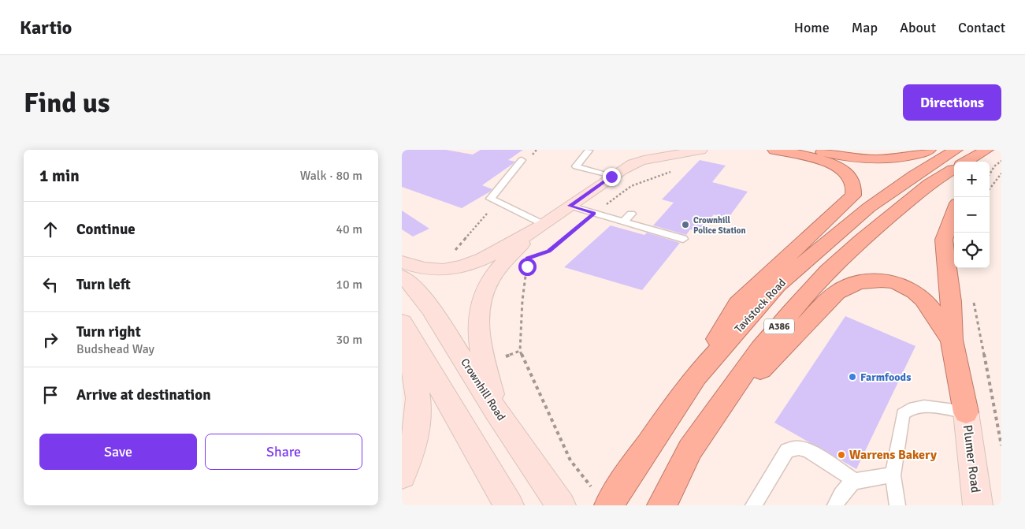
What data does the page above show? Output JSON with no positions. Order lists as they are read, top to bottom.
{
  "streets": {
    "highway": ["Tavistock Road", "A386"],
    "main road": ["Crownhill Road", "Plumer Road"]
  },
  "places": ["Crownhill Police Station", "Farmfoods", "Warrens Bakery"],
  "page": {
    "header": "Kartio",
    "nav": [
      "Home",
      "Map",
      "About",
      "Contact"
    ],
    "buttons": [
      "Directions",
      ["Save", "Share"]
    ],
    "title": "Find us",
    "heading": ["1 min", "Walk · 80 m"],
    "map_buttons": ["+", "−"],
    "list": [
      ["Continue", "40 m"],
      ["Turn left", "10 m"],
      ["Turn right", "Budshead Way", "30 m"],
      "Arrive at destination"
    ]
  }
}
